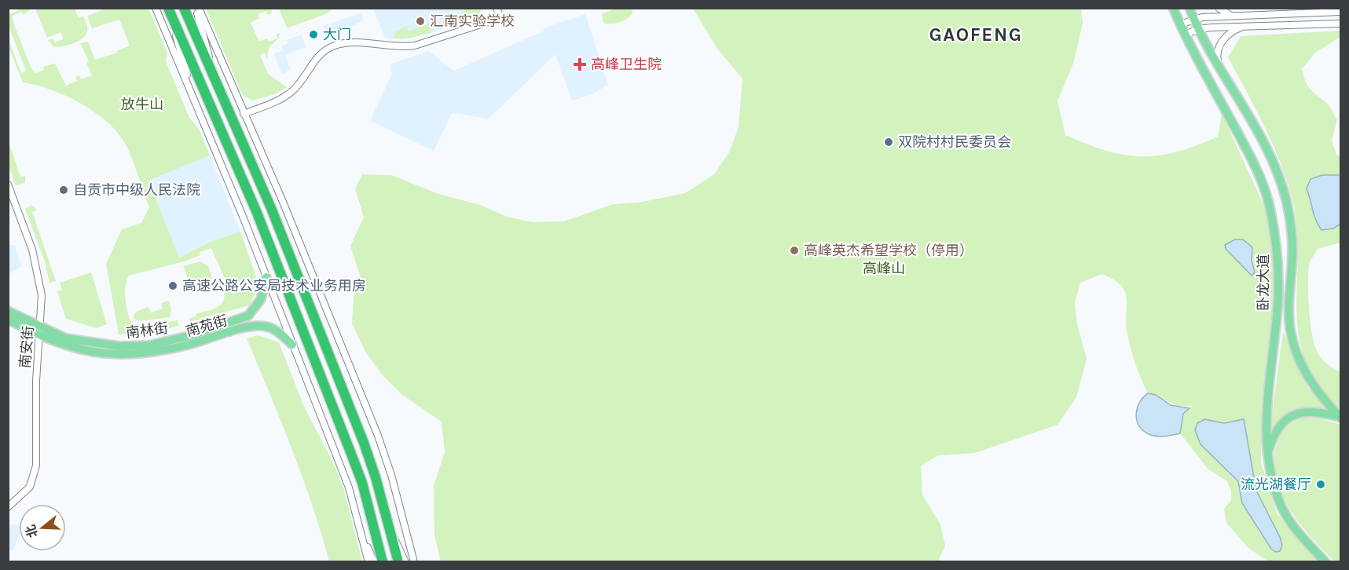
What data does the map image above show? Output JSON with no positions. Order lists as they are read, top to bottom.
{
  "streets": {
    "main road": ["卧龙大道", "南苑街", "南林街"],
    "street": ["南安街"]
  },
  "crossings": [
    ["南苑街", "南林街"],
    ["南苑街", "南安街"],
    ["南林街", "南安街"]
  ],
  "districts": ["GAOFENG"],
  "parks": ["放牛山", "高峰山"],
  "places": {
    "other": [
      "汇南实验学校",
      "大门",
      "双院村村民委员会",
      "自贡市中级人民法院",
      "高峰英杰希望学校（停用）",
      "高速公路公安局技术业务用房",
      "流光湖餐厅"
    ],
    "health": ["高峰卫生院"]
  },
  "north": "left"
}
